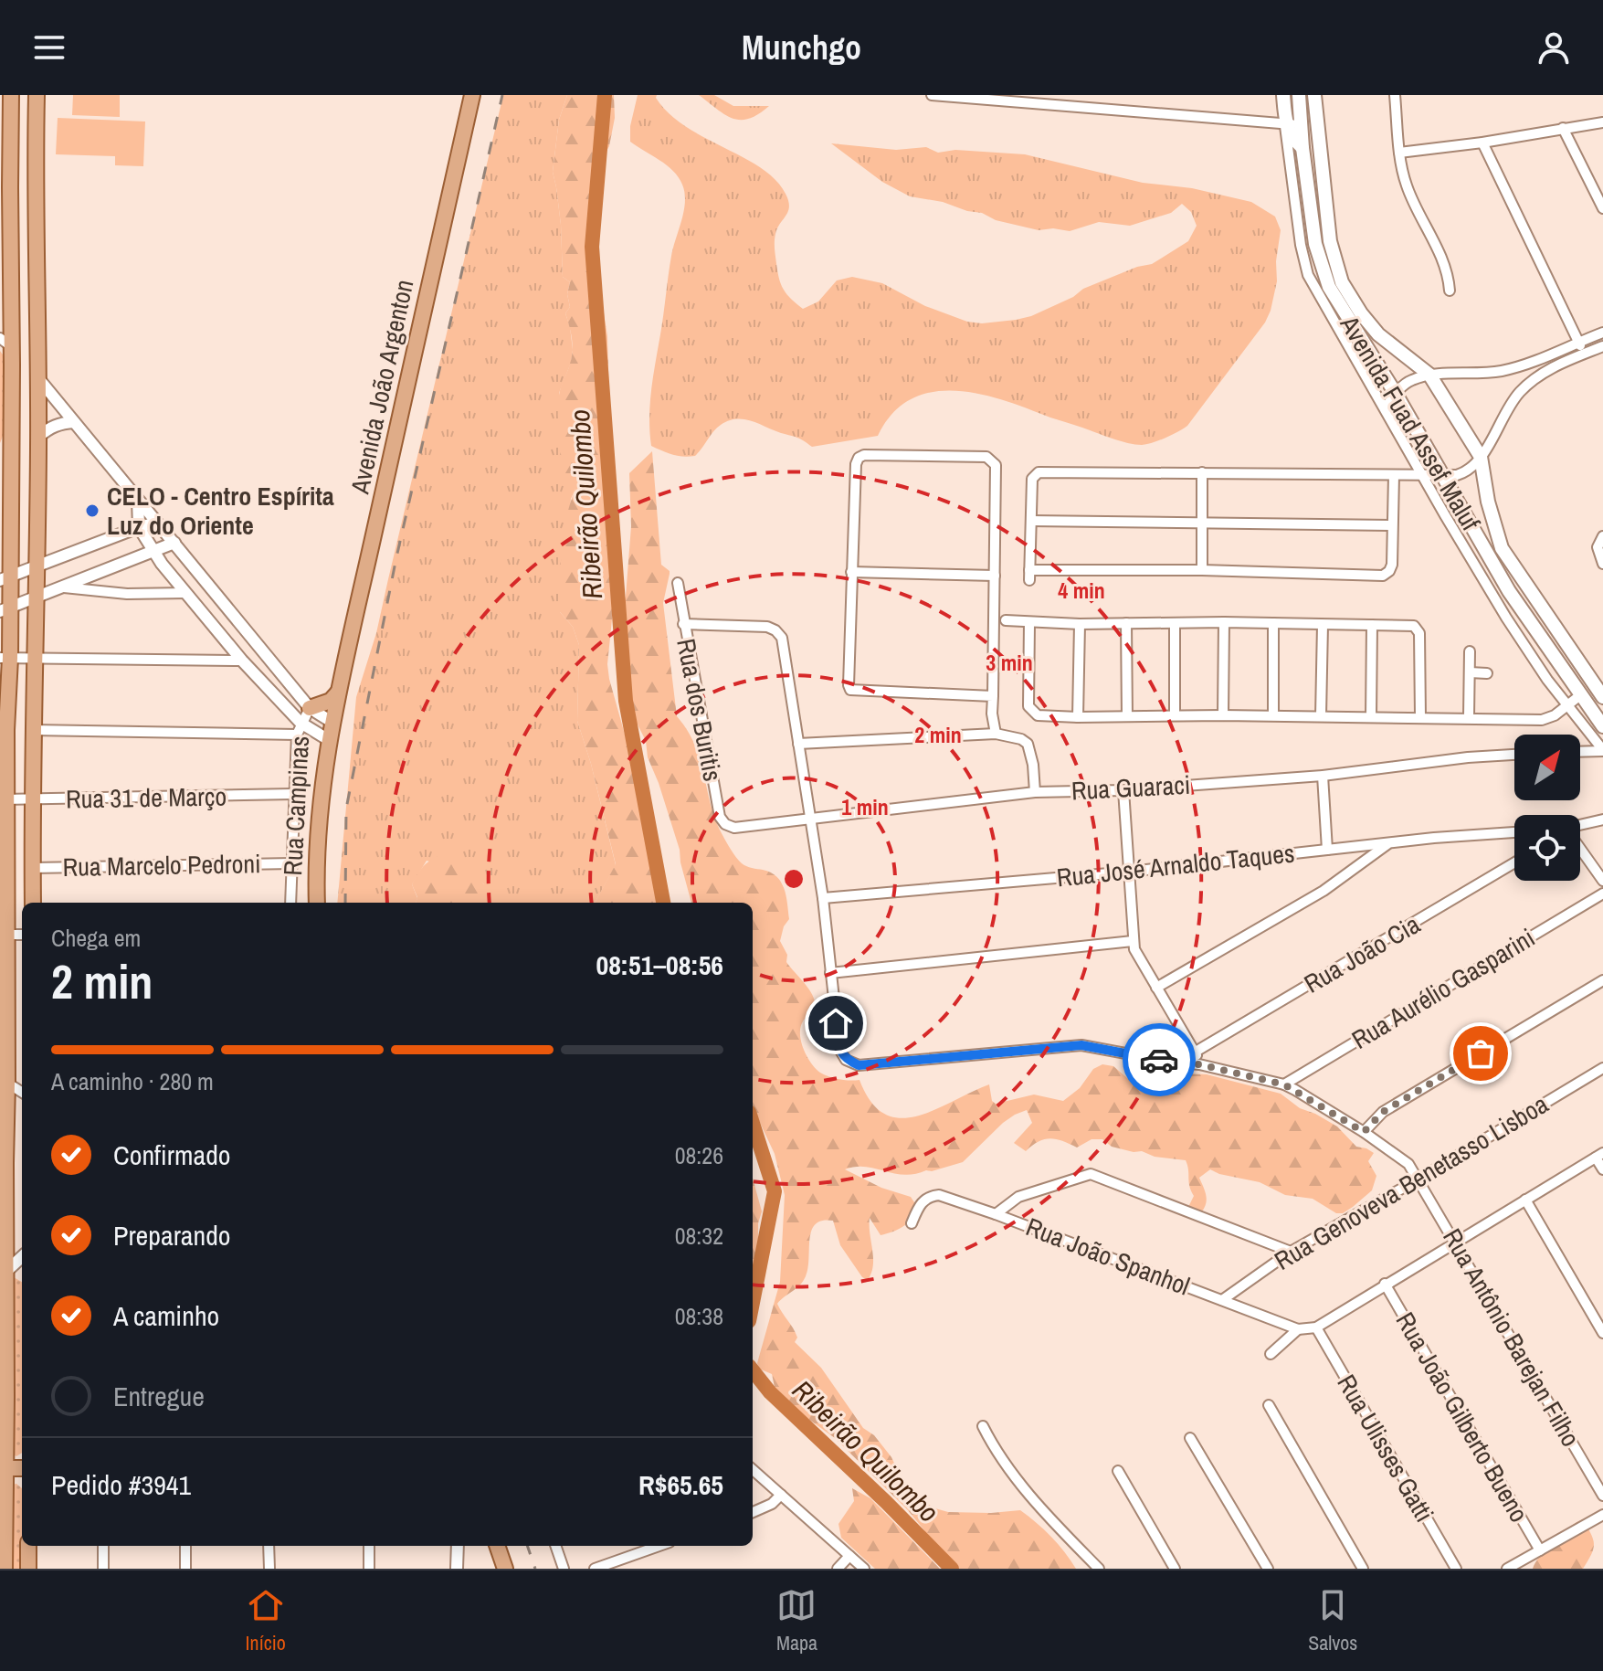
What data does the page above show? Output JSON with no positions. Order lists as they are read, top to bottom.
{
  "streets": {
    "main road": ["Avenida João Argenton", "Avenida Fuad Assef Maluf"],
    "street": [
      "Rua dos Buritis",
      "Rua Guaraci",
      "Rua 31 de Março",
      "Rua Campinas",
      "Rua Marcelo Pedroni",
      "Rua José Arnaldo Taques",
      "Rua João Cia",
      "Rua Aurélio Gasparini",
      "Rua Genoveva Benetasso Lisboa",
      "Rua João Spanhol",
      "Rua Antônio Barejan Filho",
      "Rua João Gilberto Bueno",
      "Rua Ulisses Gatti"
    ]
  },
  "crossings": [
    ["Rua dos Buritis", "Rua Guaraci"],
    ["Rua 31 de Março", "Rua Campinas"],
    ["Rua Campinas", "Rua Marcelo Pedroni"],
    ["Rua Aurélio Gasparini", "Rua Antônio Barejan Filho"],
    ["Rua Genoveva Benetasso Lisboa", "Rua João Spanhol"],
    ["Rua Genoveva Benetasso Lisboa", "Rua Antônio Barejan Filho"],
    ["Rua João Spanhol", "Rua Ulisses Gatti"]
  ],
  "water": ["Ribeirão Quilombo"],
  "places": ["CELO - Centro Espírita Luz do Oriente"],
  "north": "top right",
  "page": {
    "header": "Munchgo",
    "heading": ["2 min", "Chega em", "08:51–08:56"],
    "panel": ["Pedido #3941", "R$65.65"],
    "bar": "A caminho · 280 m",
    "list": [
      ["Confirmado", "08:26"],
      ["Preparando", "08:32"],
      ["A caminho", "08:38"],
      "Entregue"
    ],
    "tabs": ["Início", "Mapa", "Salvos"]
  },
  "rings": [
    "4 min",
    "3 min",
    "2 min",
    "1 min"
  ]
}
